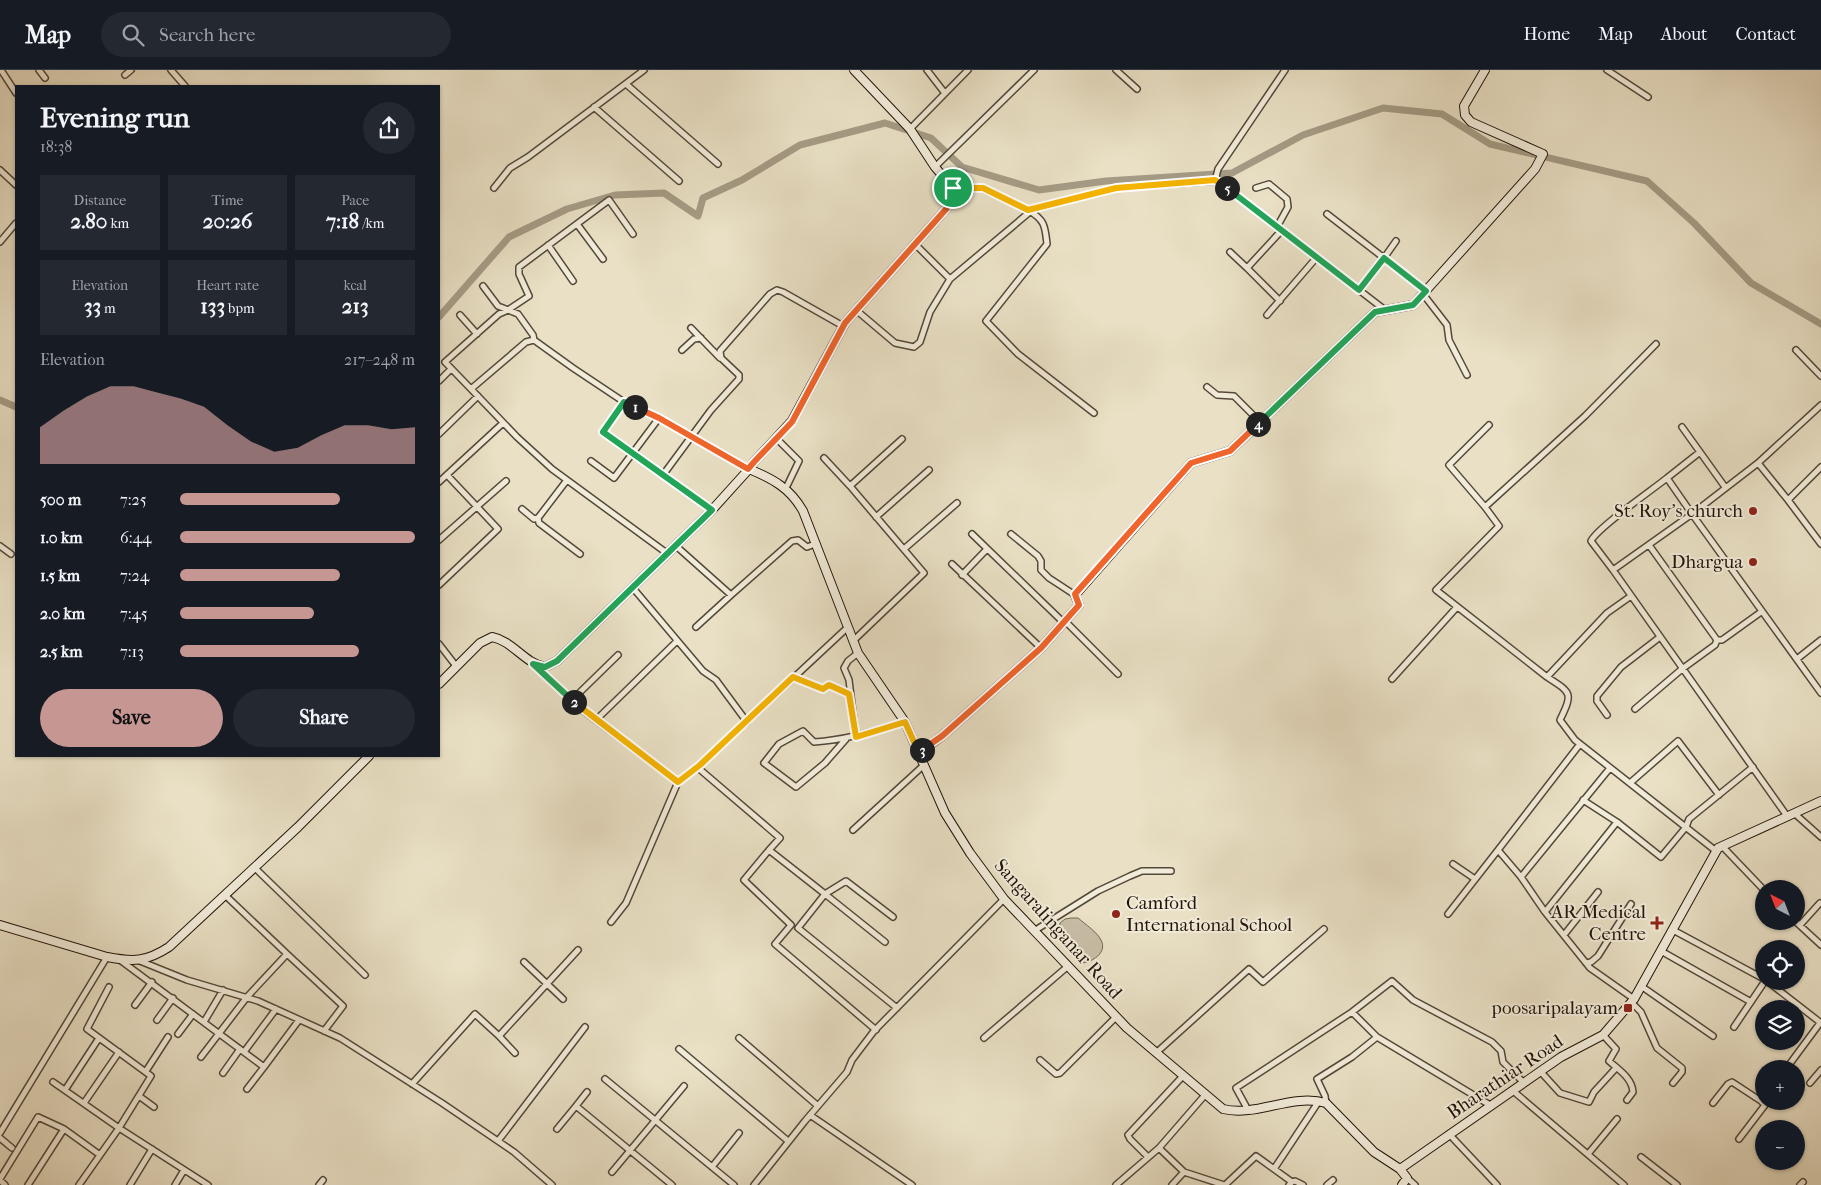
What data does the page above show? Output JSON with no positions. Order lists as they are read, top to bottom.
{
  "streets": {
    "main road": ["Sangaralinganar Road", "Bharathiar Road"]
  },
  "places": {
    "other": ["St. Roy's church", "Dhargua", "Camford International School"],
    "health": ["AR Medical Centre"],
    "transit": ["poosaripalayam"]
  },
  "north": "top left",
  "page": {
    "header": "Map",
    "search": "Search here",
    "nav": [
      "Home",
      "Map",
      "About",
      "Contact"
    ],
    "heading": ["Evening run", "18:38"],
    "stats": [
      ["Distance", "2.80 km"],
      ["Time", "20:26"],
      ["Pace", "7:18 /km"],
      ["Elevation", "33 m"],
      ["Heart rate", "133 bpm"],
      ["kcal", "213"]
    ],
    "pins": [
      "5",
      "1",
      "4",
      "2",
      "3"
    ],
    "chart": ["Elevation", "217–248 m"],
    "list": [
      {
        "name": "500 m",
        "note": "7:25"
      },
      {
        "name": "1.0 km",
        "note": "6:44"
      },
      {
        "name": "1.5 km",
        "note": "7:24"
      },
      {
        "name": "2.0 km",
        "note": "7:45"
      },
      {
        "name": "2.5 km",
        "note": "7:13"
      }
    ],
    "buttons": ["Save", "Share"],
    "map_buttons": ["+", "−"]
  }
}
